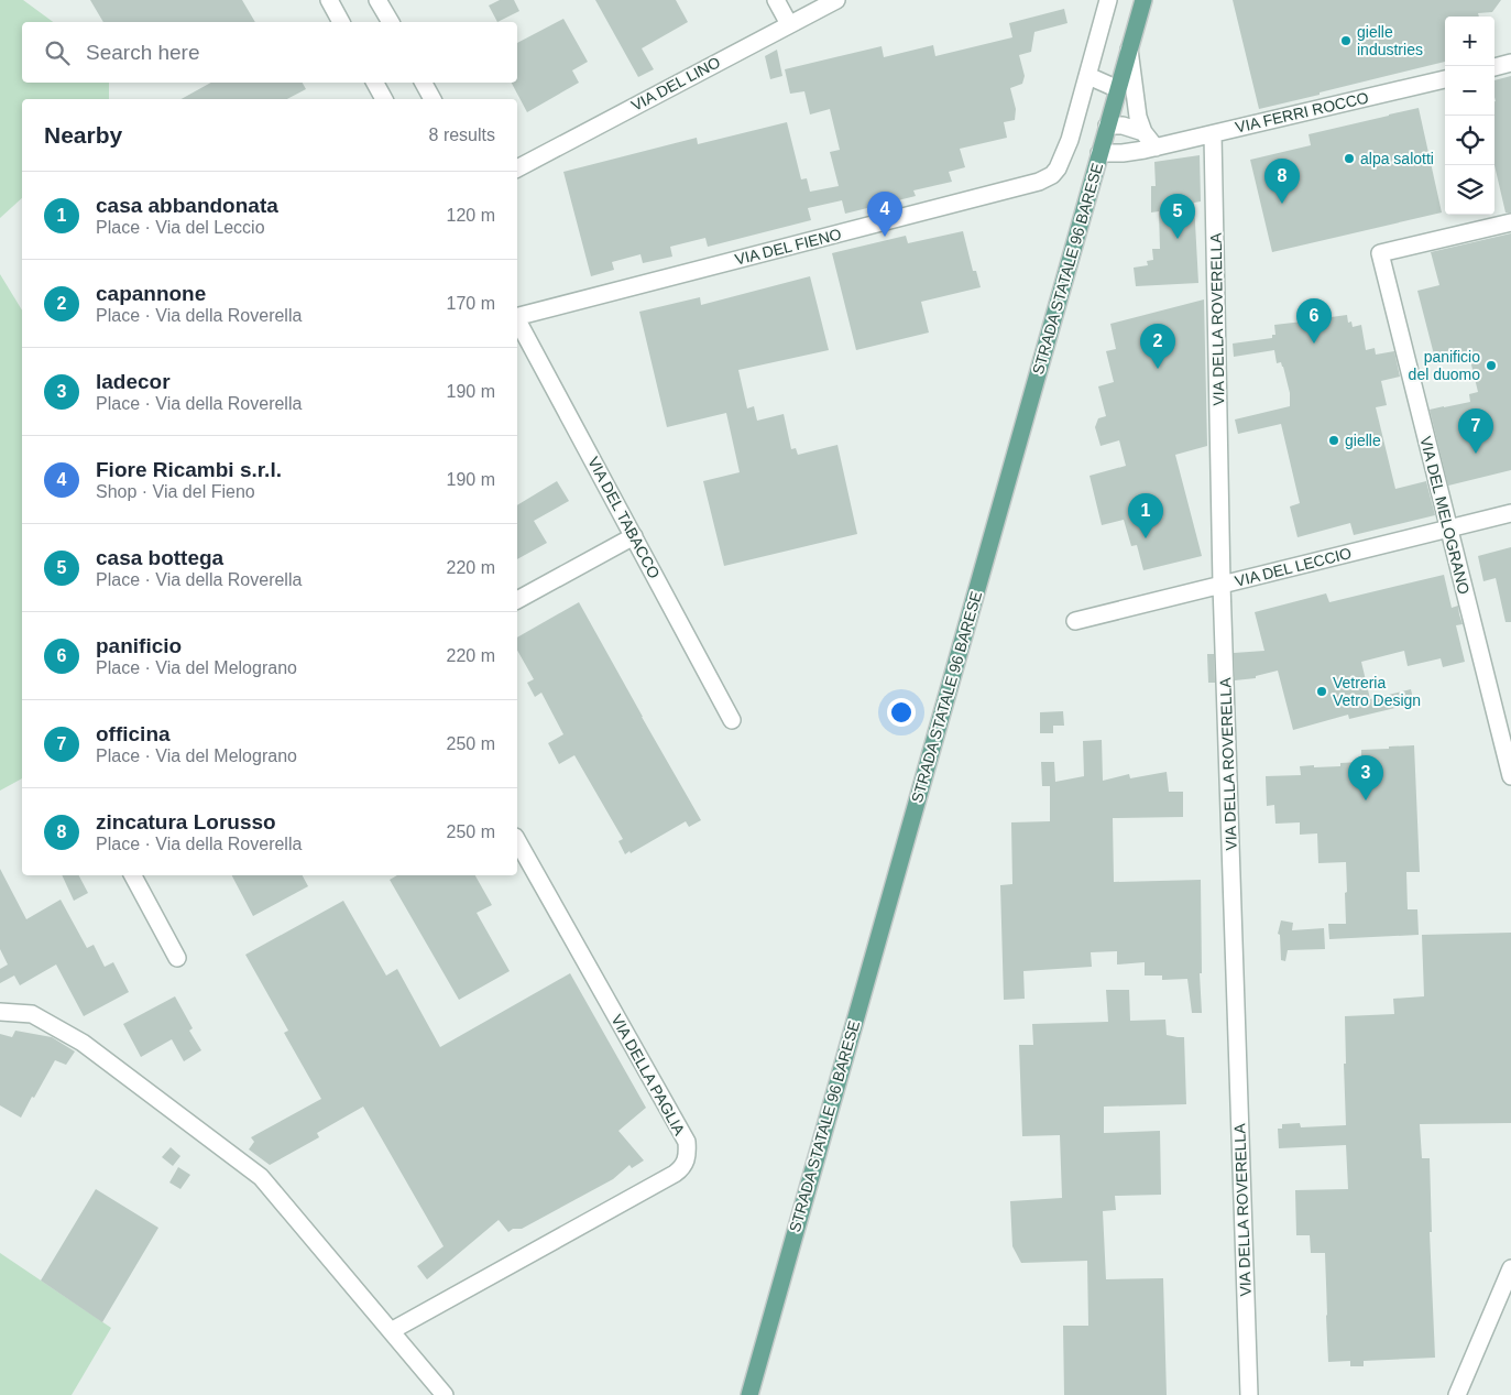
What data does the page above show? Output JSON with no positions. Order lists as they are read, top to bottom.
{
  "streets": {
    "main road": ["STRADA STATALE 96 BARESE"],
    "street": [
      "VIA DEL LINO",
      "VIA FERRI ROCCO",
      "VIA DEL FIENO",
      "VIA DELLA ROVERELLA",
      "VIA DEL MELOGRANO",
      "VIA DEL TABACCO",
      "VIA DEL LECCIO",
      "VIA DELLA PAGLIA"
    ]
  },
  "crossings": [
    ["VIA FERRI ROCCO", "STRADA STATALE 96 BARESE"],
    ["VIA FERRI ROCCO", "VIA DELLA ROVERELLA"],
    ["VIA DELLA ROVERELLA", "VIA DEL LECCIO"],
    ["VIA DEL MELOGRANO", "VIA DEL LECCIO"]
  ],
  "places": [
    "gielle industries",
    "alpa salotti",
    "panificio del duomo",
    "gielle",
    "Vetreria Vetro Design"
  ],
  "page": {
    "map_buttons": ["+", "−"],
    "search": "Search here",
    "heading": ["Nearby", "8 results"],
    "pins": [
      "8",
      "4",
      "5",
      "6",
      "2",
      "7",
      "1",
      "3"
    ],
    "list": [
      {
        "mark": "1",
        "name": "casa abbandonata",
        "note": "Place · Via del Leccio",
        "value": "120 m"
      },
      {
        "mark": "2",
        "name": "capannone",
        "note": "Place · Via della Roverella",
        "value": "170 m"
      },
      {
        "mark": "3",
        "name": "ladecor",
        "note": "Place · Via della Roverella",
        "value": "190 m"
      },
      {
        "mark": "4",
        "name": "Fiore Ricambi s.r.l.",
        "note": "Shop · Via del Fieno",
        "value": "190 m"
      },
      {
        "mark": "5",
        "name": "casa bottega",
        "note": "Place · Via della Roverella",
        "value": "220 m"
      },
      {
        "mark": "6",
        "name": "panificio",
        "note": "Place · Via del Melograno",
        "value": "220 m"
      },
      {
        "mark": "7",
        "name": "officina",
        "note": "Place · Via del Melograno",
        "value": "250 m"
      },
      {
        "mark": "8",
        "name": "zincatura Lorusso",
        "note": "Place · Via della Roverella",
        "value": "250 m"
      }
    ]
  }
}
